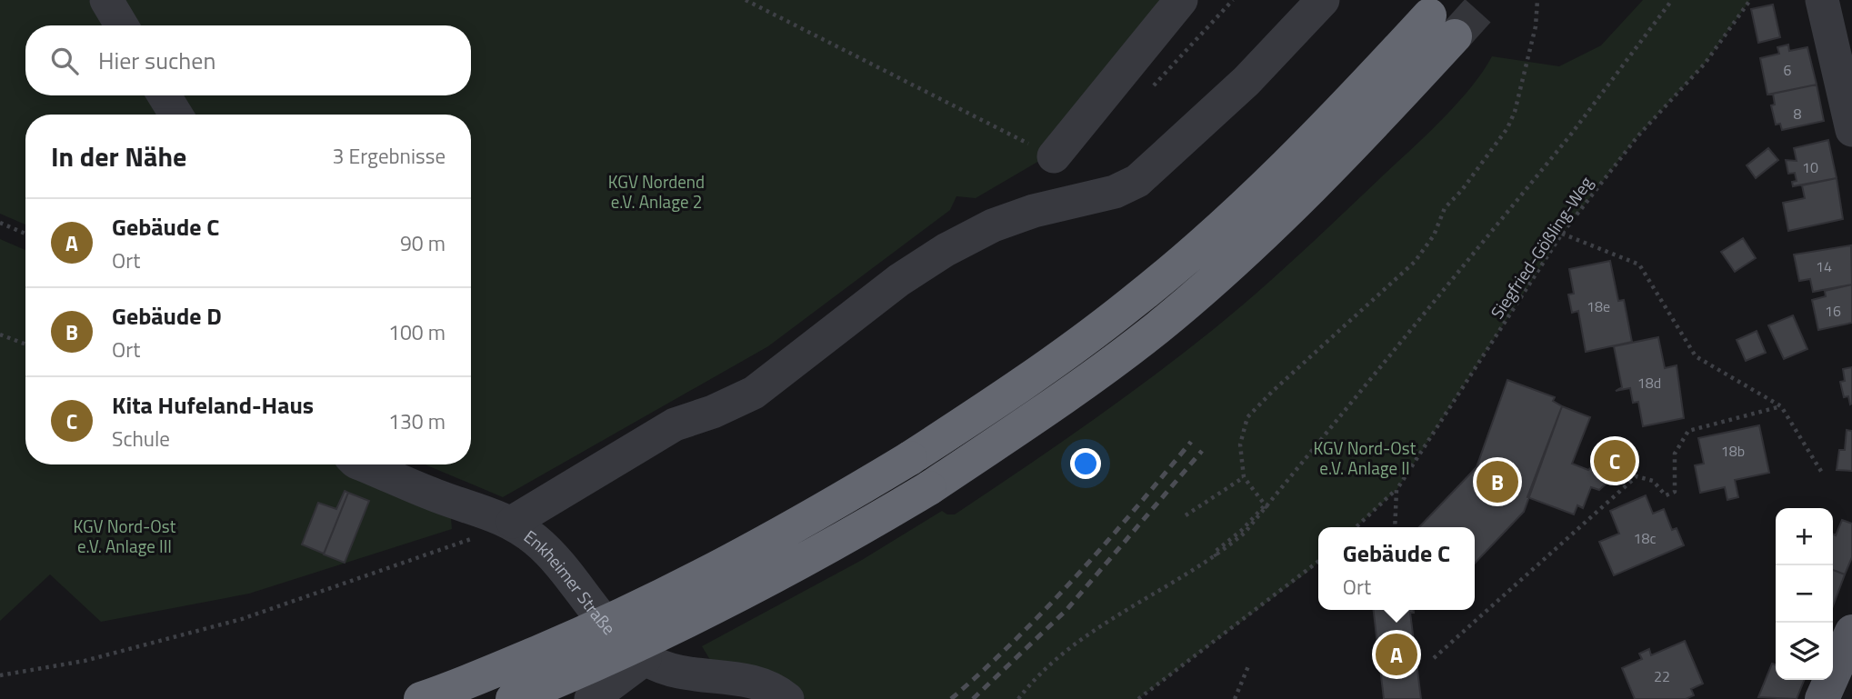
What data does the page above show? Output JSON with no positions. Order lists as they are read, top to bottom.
{
  "streets": {
    "street": ["Enkheimer Straße"],
    "path": ["Siegfried-Gößling-Weg"]
  },
  "parks": ["KGV Nordend e.V. Anlage 2", "KGV Nord-Ost e.V. Anlage II", "KGV Nord-Ost e.V. Anlage III"],
  "house_numbers": [
    "6",
    "8",
    "10",
    "14",
    "18e",
    "16",
    "18d",
    "18b",
    "18c",
    "22"
  ],
  "page": {
    "search": "Hier suchen",
    "heading": ["In der Nähe", "3 Ergebnisse"],
    "list": [
      {
        "mark": "A",
        "name": "Gebäude C",
        "note": "Ort",
        "value": "90 m"
      },
      {
        "mark": "B",
        "name": "Gebäude D",
        "note": "Ort",
        "value": "100 m"
      },
      {
        "mark": "C",
        "name": "Kita Hufeland-Haus",
        "note": "Schule",
        "value": "130 m"
      }
    ],
    "pins": ["C", "B", "A"],
    "map_buttons": ["+", "−"],
    "popup": ["Gebäude C", "Ort"]
  }
}
